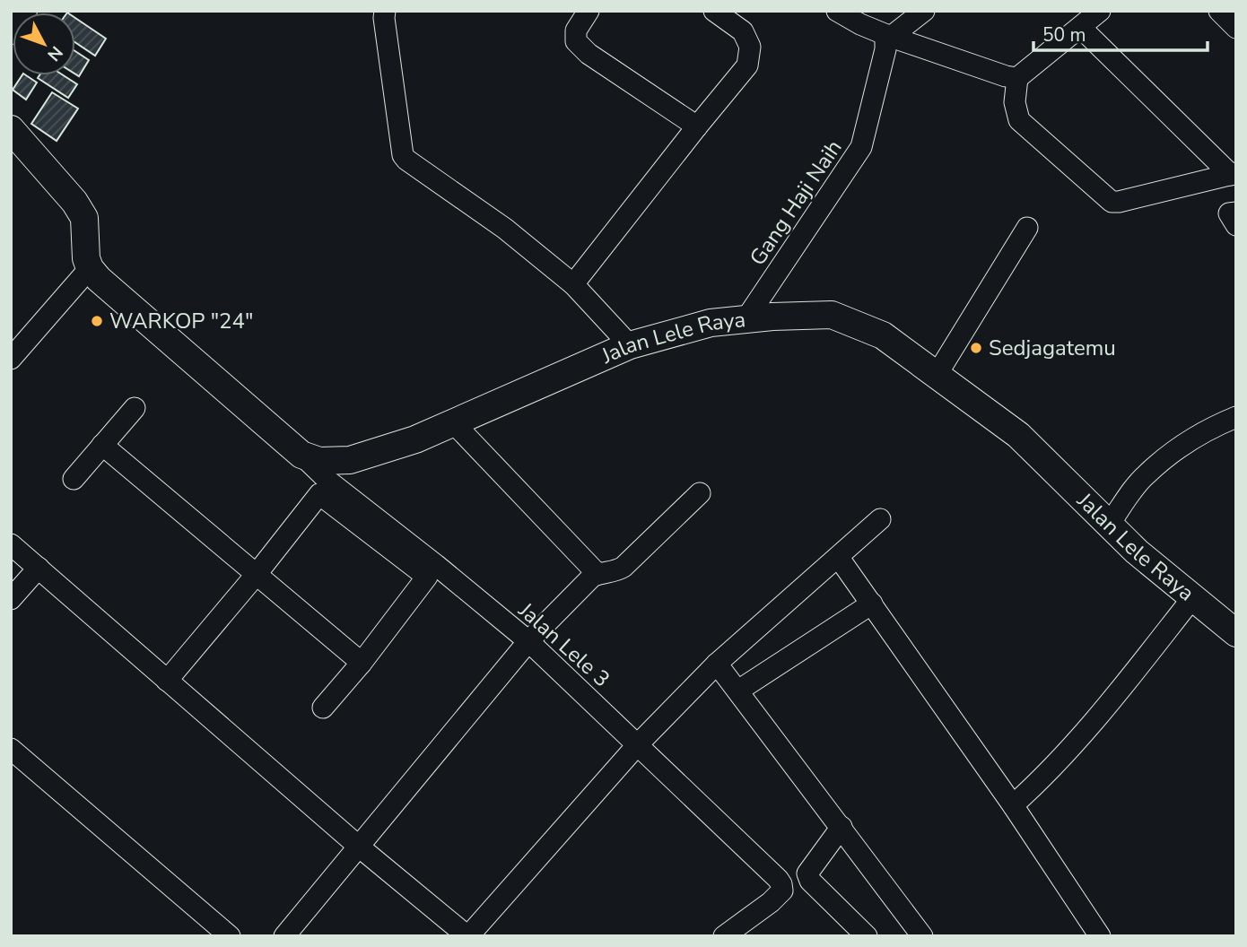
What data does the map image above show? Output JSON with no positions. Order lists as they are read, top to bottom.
{
  "streets": {
    "street": ["Gang Haji Naih", "Jalan Lele Raya", "Jalan Lele 3"]
  },
  "crossings": [
    ["Gang Haji Naih", "Jalan Lele Raya"],
    ["Jalan Lele Raya", "Jalan Lele 3"]
  ],
  "places": ["WARKOP \"24\"", "Sedjagatemu"],
  "scale_bar": "50 m",
  "north": "bottom right"
}
